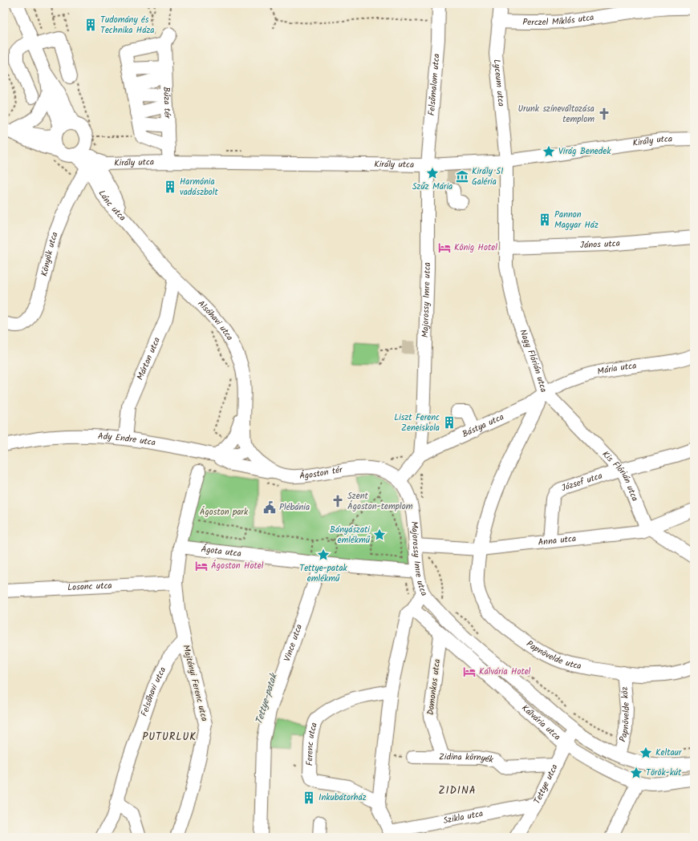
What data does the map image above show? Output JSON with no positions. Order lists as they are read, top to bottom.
{
  "streets": {
    "street": [
      "Perczel Miklós utca",
      "Lyceum utca",
      "Felsőmalom utca",
      "Búza tér",
      "Király utca",
      "Lánc utca",
      "János utca",
      "Könyök utca",
      "Majorossy Imre utca",
      "Alsóhavi utca",
      "Márton utca",
      "Nagy Flórián utca",
      "Mária utca",
      "Bástya utca",
      "Ady Endre utca",
      "Ágoston tér",
      "Kis Flórián utca",
      "József utca",
      "Anna utca",
      "Ágota utca",
      "Losonc utca",
      "Vince utca",
      "Papnövelde utca",
      "Majtényi Ferenc utca",
      "Domonkos utca",
      "Felsőhavi utca",
      "Papnövelde köz",
      "Kálvária utca",
      "Ferenc utca",
      "Zidina környék",
      "Tettye utca",
      "Szikla utca"
    ]
  },
  "crossings": [
    ["Perczel Miklós utca", "Lyceum utca"],
    ["Lyceum utca", "Király utca"],
    ["Lyceum utca", "Nagy Flórián utca"],
    ["Felsőmalom utca", "Király utca"],
    ["Felsőmalom utca", "Majorossy Imre utca"],
    ["Búza tér", "Király utca"],
    ["Király utca", "Lánc utca"],
    ["Király utca", "Könyök utca"],
    ["Király utca", "Majorossy Imre utca"],
    ["Király utca", "Nagy Flórián utca"],
    ["Lánc utca", "Könyök utca"],
    ["Lánc utca", "Alsóhavi utca"],
    ["János utca", "Nagy Flórián utca"],
    ["Majorossy Imre utca", "Bástya utca"],
    ["Majorossy Imre utca", "Ágoston tér"],
    ["Majorossy Imre utca", "Anna utca"],
    ["Majorossy Imre utca", "Ágota utca"],
    ["Majorossy Imre utca", "Kálvária utca"],
    ["Majorossy Imre utca", "Ferenc utca"],
    ["Majorossy Imre utca", "Szikla utca"],
    ["Alsóhavi utca", "Márton utca"],
    ["Alsóhavi utca", "Ady Endre utca"],
    ["Alsóhavi utca", "Ágoston tér"],
    ["Márton utca", "Ady Endre utca"],
    ["Nagy Flórián utca", "Mária utca"],
    ["Nagy Flórián utca", "Bástya utca"],
    ["Nagy Flórián utca", "Kis Flórián utca"],
    ["Nagy Flórián utca", "Anna utca"],
    ["Nagy Flórián utca", "Papnövelde utca"],
    ["Mária utca", "Bástya utca"],
    ["Mária utca", "Kis Flórián utca"],
    ["Bástya utca", "Kis Flórián utca"],
    ["Ady Endre utca", "Ágoston tér"],
    ["Kis Flórián utca", "József utca"],
    ["Kis Flórián utca", "Anna utca"],
    ["József utca", "Anna utca"],
    ["Anna utca", "Papnövelde utca"],
    ["Ágota utca", "Vince utca"],
    ["Papnövelde utca", "Papnövelde köz"],
    ["Majtényi Ferenc utca", "Felsőhavi utca"],
    ["Domonkos utca", "Kálvária utca"],
    ["Domonkos utca", "Zidina környék"],
    ["Papnövelde köz", "Kálvária utca"],
    ["Kálvária utca", "Tettye utca"],
    ["Zidina környék", "Tettye utca"],
    ["Tettye utca", "Szikla utca"]
  ],
  "districts": ["PUTURLUK", "ZIDINA"],
  "water": ["Tettye-patak"],
  "parks": ["Ágoston park"],
  "places": {
    "building": [
      "Tudomány és Technika Háza",
      "Harmónia vadászbolt",
      "Pannon Magyar Ház",
      "Liszt Ferenc Zeneiskola",
      "Inkubátorház"
    ],
    "church": ["Urunk színeváltozása templom", "Szent Ágoston-templom"],
    "place": [
      "Virág Benedek",
      "Szűz Mária",
      "Bányászati emlékmű",
      "Tettye-patak emlékmű",
      "Keltaur",
      "Török-kút"
    ],
    "museum": ["Király 51 Galéria"],
    "hotel": ["König Hotel", "Ágoston Hotel", "Kálvária Hotel"],
    "public building": ["Plébánia"]
  }
}
